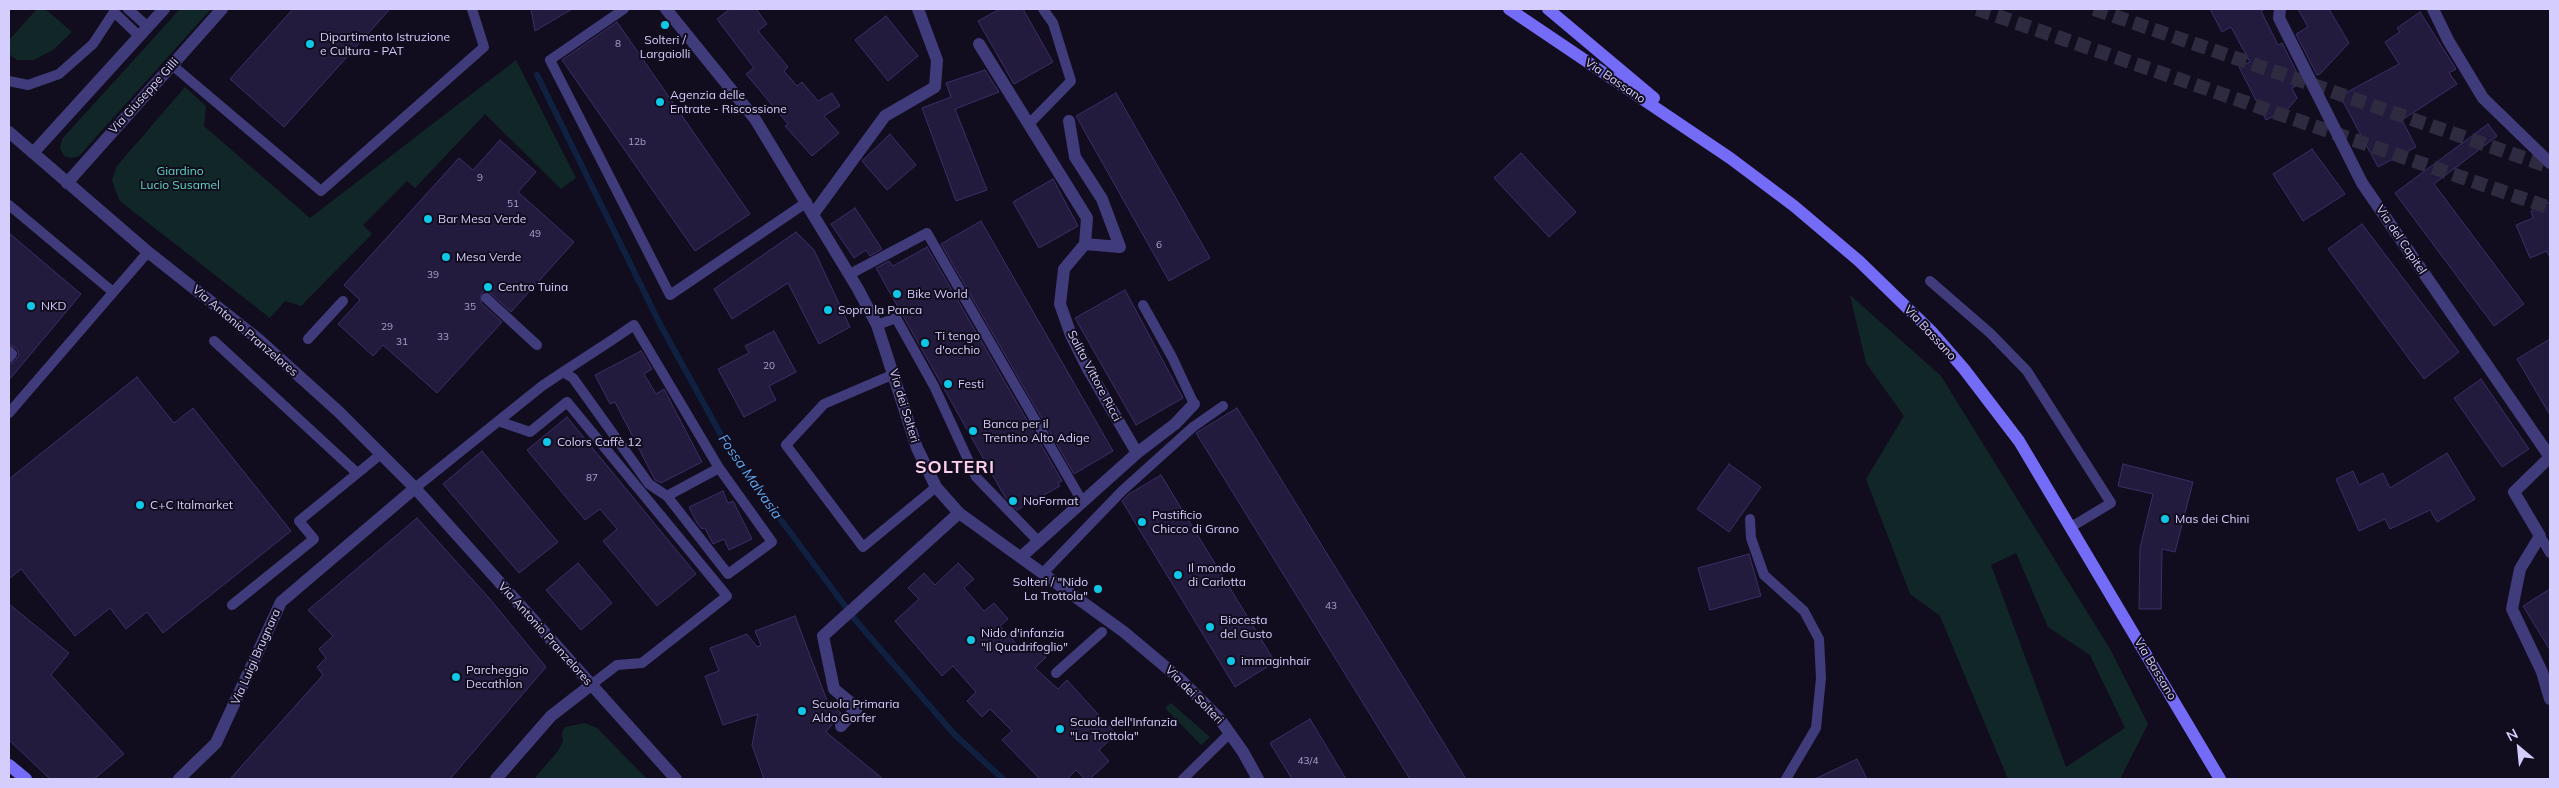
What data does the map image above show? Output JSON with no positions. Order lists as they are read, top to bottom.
{
  "streets": {
    "main road": ["Via Bassano"],
    "street": [
      "Via Giuseppe Gilli",
      "Via del Capitel",
      "Via Antonio Pranzelores",
      "Salita Vittore Ricci",
      "Via dei Solteri",
      "Via Luigi Brugnara"
    ]
  },
  "crossings": [
    ["Via Giuseppe Gilli", "Via Antonio Pranzelores"],
    ["Via Antonio Pranzelores", "Via Luigi Brugnara"]
  ],
  "districts": ["SOLTERI"],
  "water": ["Fossa Malvasia"],
  "parks": ["Giardino Lucio Susamel"],
  "places": [
    "Solteri / Largaiolli",
    "Dipartimento Istruzione e Cultura - PAT",
    "Agenzia delle Entrate - Riscossione",
    "Bar Mesa Verde",
    "Mesa Verde",
    "Centro Tuina",
    "Bike World",
    "NKD",
    "Sopra la Panca",
    "Ti tengo d'occhio",
    "Festi",
    "Banca per il Trentino Alto Adige",
    "Colors Caffè 12",
    "NoFormat",
    "C+C Italmarket",
    "Mas dei Chini",
    "Pastificio Chicco di Grano",
    "Il mondo di Carlotta",
    "Solteri / \"Nido La Trottola\"",
    "Biocesta del Gusto",
    "Nido d'infanzia \"Il Quadrifoglio\"",
    "immaginhair",
    "Parcheggio Decathlon",
    "Scuola Primaria Aldo Gorfer",
    "Scuola dell'Infanzia \"La Trottola\""
  ],
  "house_numbers": [
    "8",
    "12b",
    "9",
    "51",
    "49",
    "6",
    "39",
    "35",
    "29",
    "33",
    "31",
    "20",
    "87",
    "43",
    "43/4"
  ],
  "north": "top left"
}
